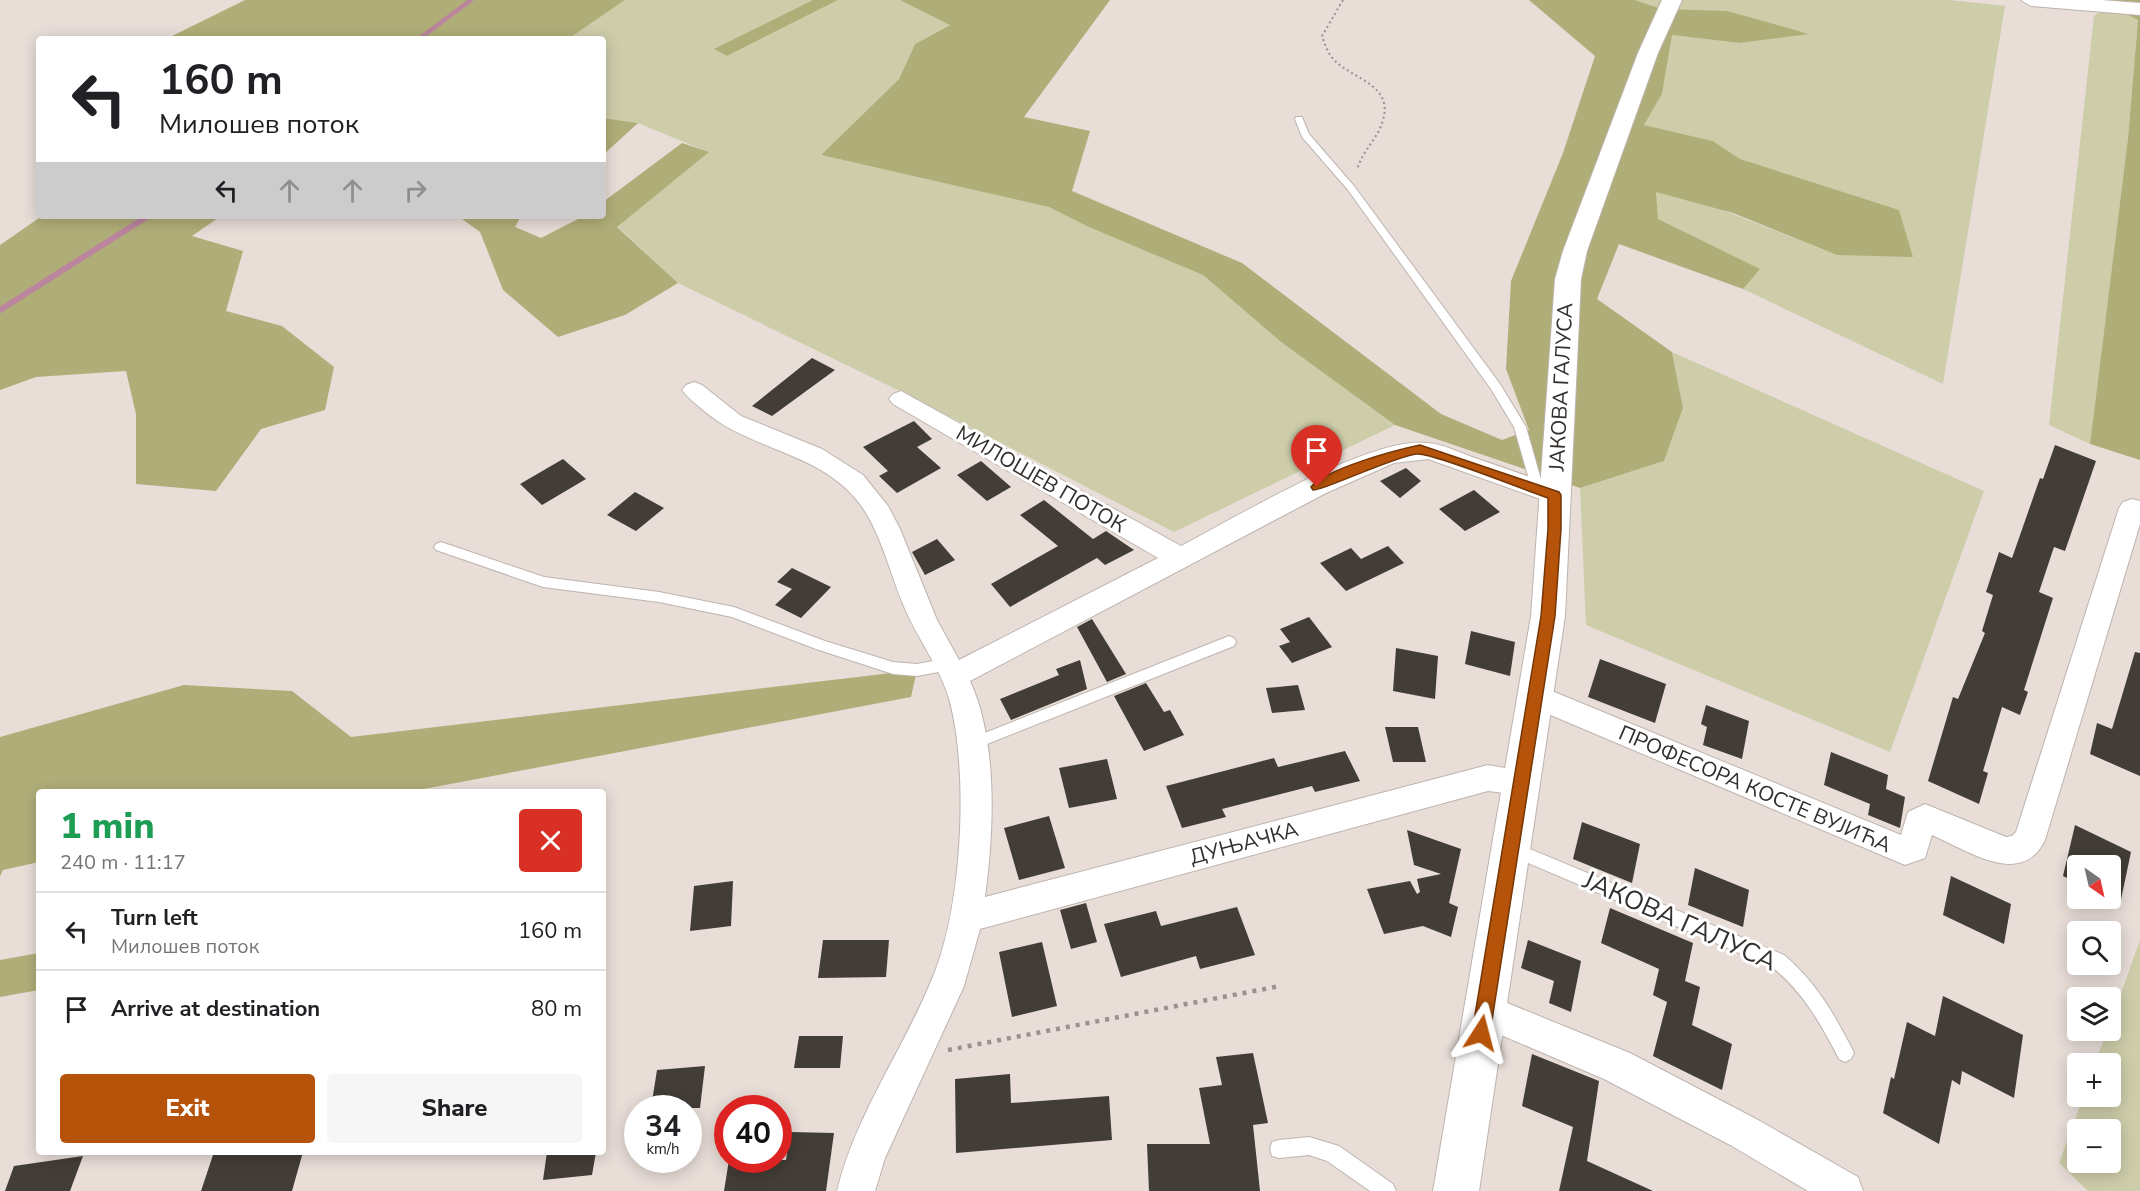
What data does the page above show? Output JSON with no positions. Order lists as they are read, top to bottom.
{
  "streets": {
    "street": [
      "ЈАКОВА ГАЛУСА",
      "МИЛОШЕВ ПОТОК",
      "ПРОФЕСОРА КОСТЕ ВУЈИЋА",
      "ДУЊАЧКА"
    ]
  },
  "crossings": [
    ["ЈАКОВА ГАЛУСА", "ПРОФЕСОРА КОСТЕ ВУЈИЋА"],
    ["ЈАКОВА ГАЛУСА", "ДУЊАЧКА"]
  ],
  "north": "bottom right",
  "page": {
    "turn": ["160 m", "Милошев поток"],
    "heading": ["1 min", "240 m · 11:17"],
    "map_buttons": ["+", "−"],
    "list": [
      {
        "name": "Turn left",
        "note": "Милошев поток",
        "value": "160 m"
      },
      {
        "name": "Arrive at destination",
        "value": "80 m"
      }
    ],
    "buttons": ["Exit", "Share"],
    "speed": "34 km/h",
    "limit": "40"
  }
}
